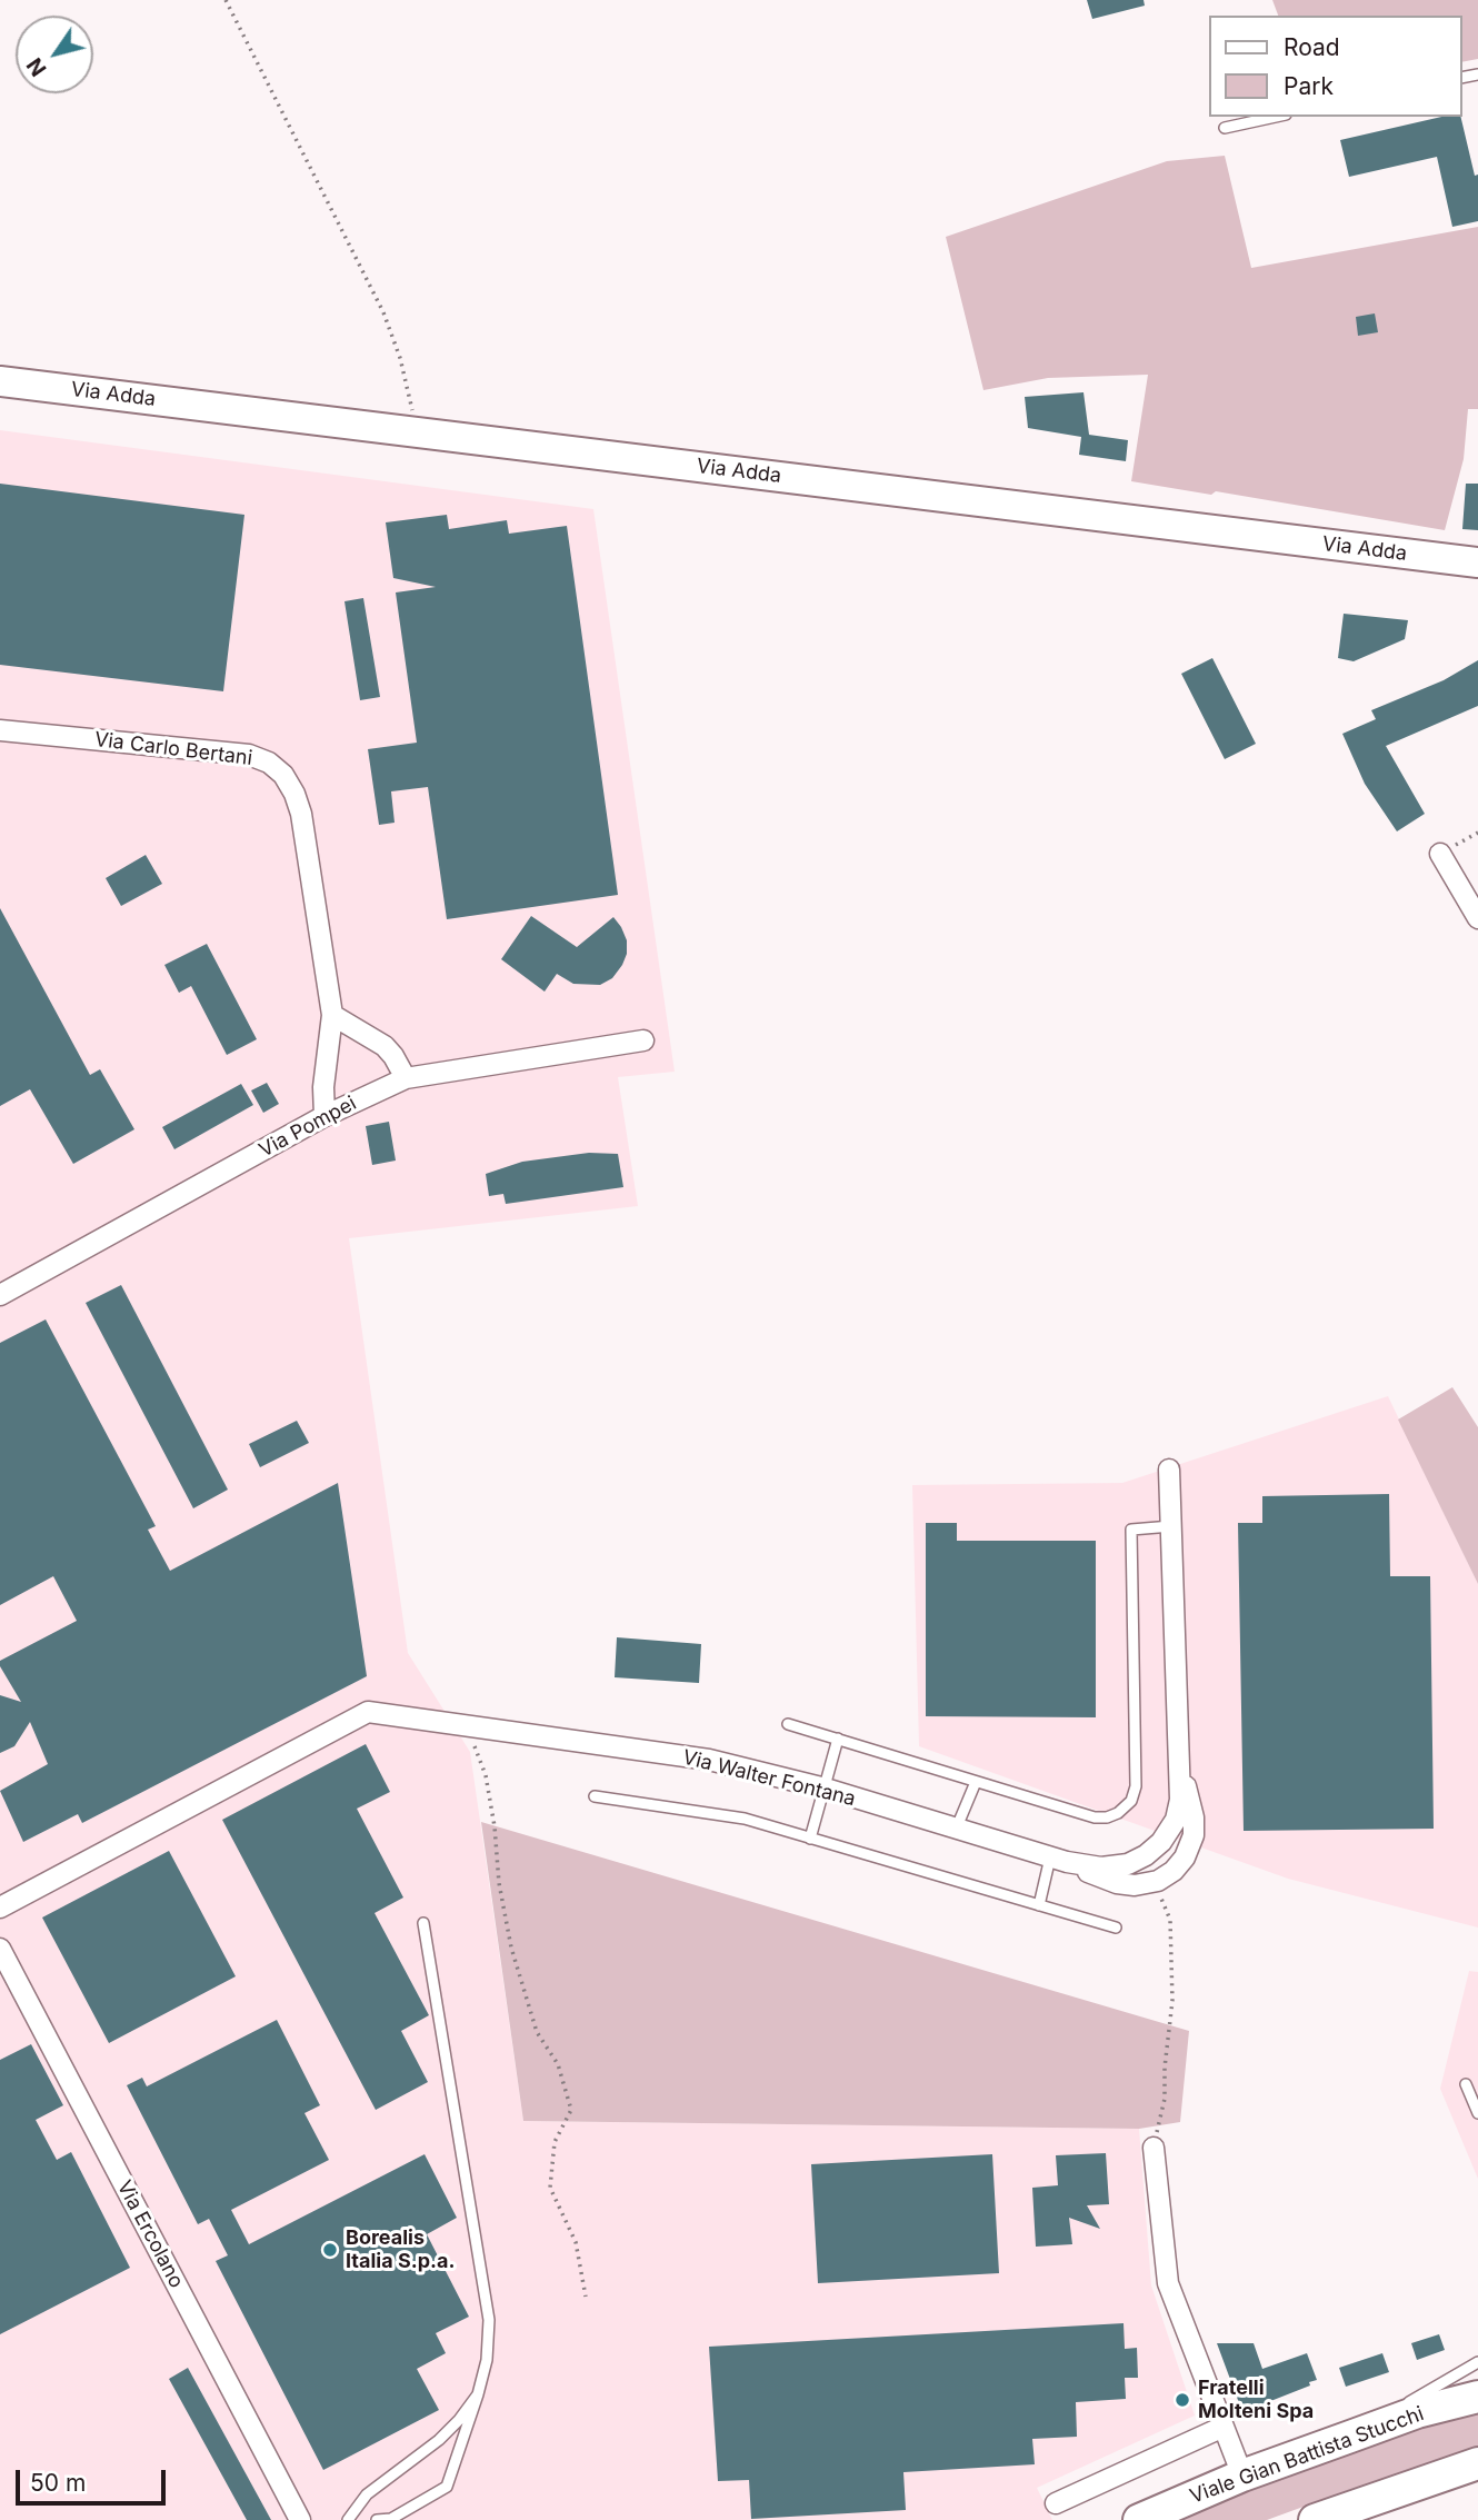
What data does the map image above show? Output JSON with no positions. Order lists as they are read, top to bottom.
{
  "streets": {
    "main road": ["Via Adda", "Viale Gian Battista Stucchi"],
    "street": [
      "Via Carlo Bertani",
      "Via Pompei",
      "Via Walter Fontana",
      "Via Ercolano"
    ]
  },
  "crossings": [
    ["Via Carlo Bertani", "Via Pompei"]
  ],
  "places": ["Borealis Italia S.p.a.", "Fratelli Molteni Spa"],
  "legend": ["Road", "Park"],
  "scale_bar": "50 m",
  "north": "bottom left"
}
